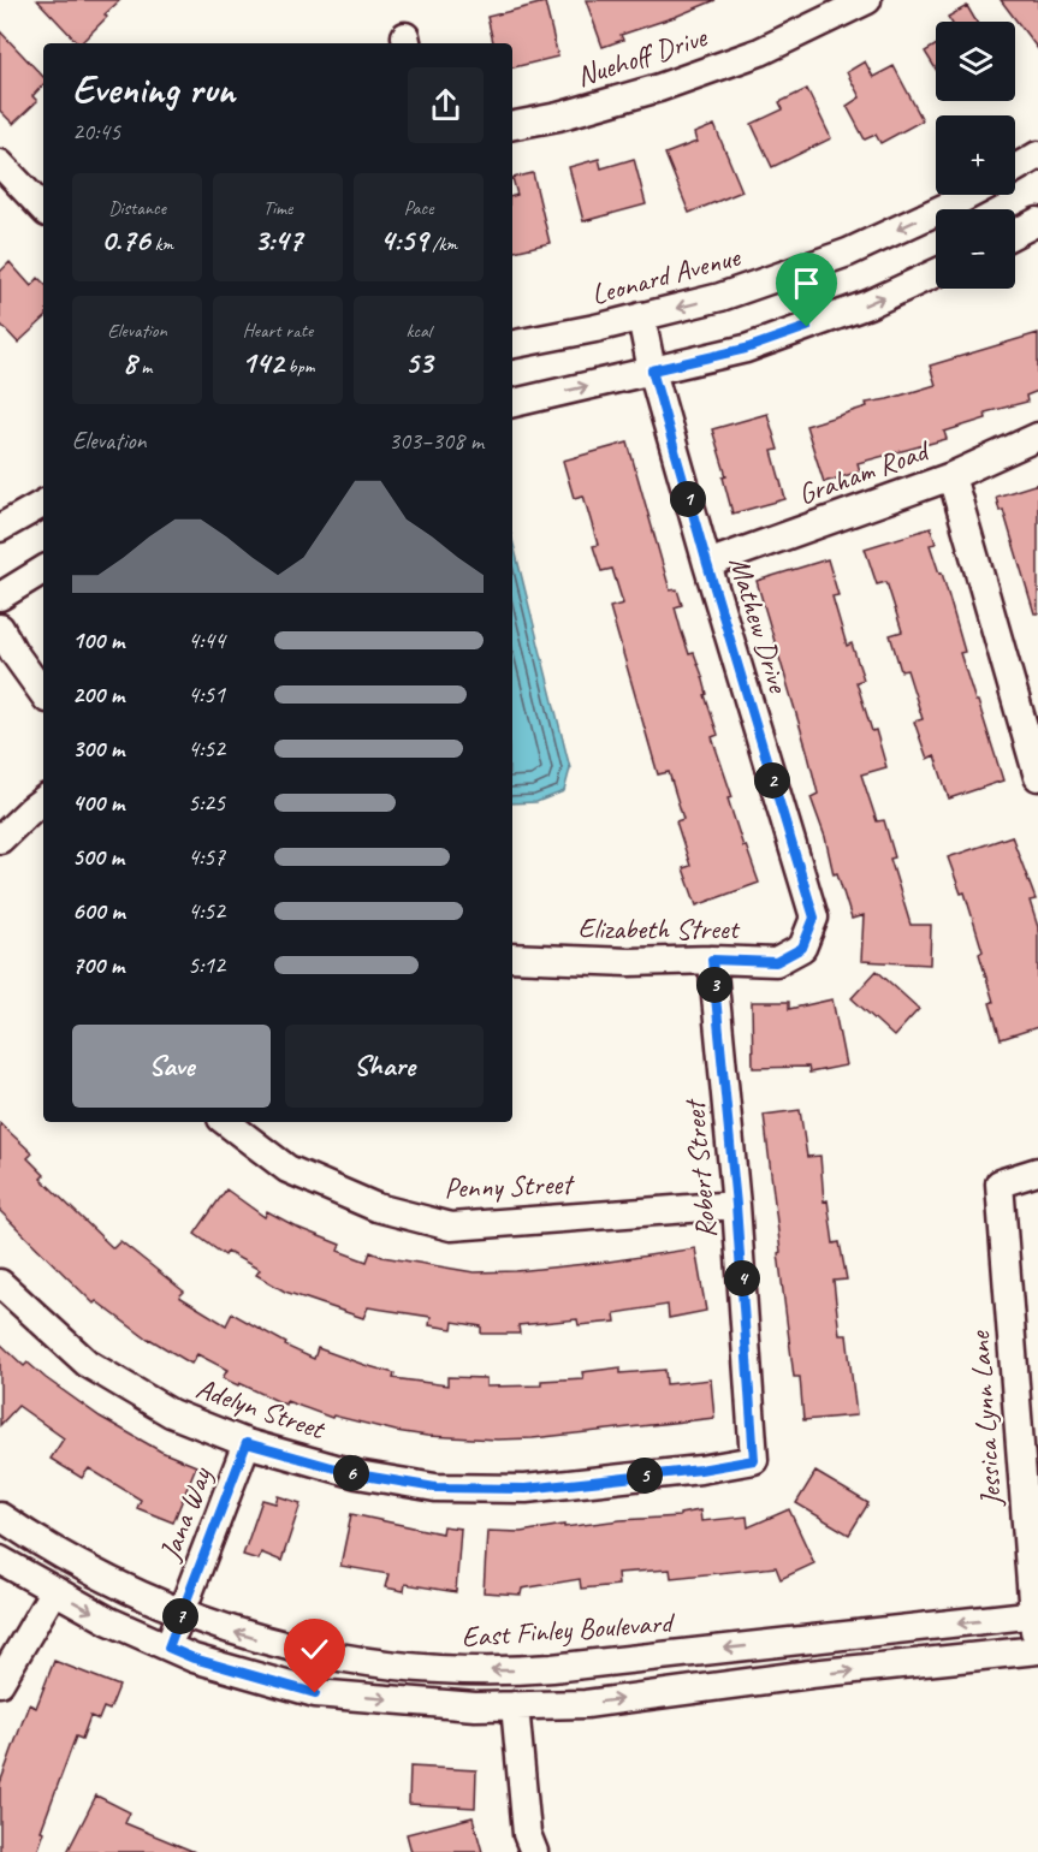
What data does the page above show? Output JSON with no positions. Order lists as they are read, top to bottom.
{
  "streets": {
    "street": [
      "Nuehoff Drive",
      "Leonard Avenue",
      "Graham Road",
      "Mathew Drive",
      "Elizabeth Street",
      "Robert Street",
      "Penny Street",
      "Adelyn Street",
      "Jessica Lynn Lane",
      "Jana Way",
      "East Finley Boulevard"
    ]
  },
  "crossings": [
    ["Leonard Avenue", "Mathew Drive"],
    ["Graham Road", "Mathew Drive"],
    ["Mathew Drive", "Elizabeth Street"],
    ["Elizabeth Street", "Robert Street"],
    ["Robert Street", "Penny Street"],
    ["Robert Street", "Adelyn Street"],
    ["Adelyn Street", "Jana Way"],
    ["Jessica Lynn Lane", "East Finley Boulevard"],
    ["Jana Way", "East Finley Boulevard"]
  ],
  "page": {
    "map_buttons": ["+", "−"],
    "heading": ["Evening run", "20:45"],
    "stats": [
      ["Distance", "0.76 km"],
      ["Time", "3:47"],
      ["Pace", "4:59 /km"],
      ["Elevation", "8 m"],
      ["Heart rate", "142 bpm"],
      ["kcal", "53"]
    ],
    "chart": ["Elevation", "303–308 m"],
    "pins": [
      "1",
      "2",
      "3",
      "4",
      "6",
      "5",
      "7"
    ],
    "list": [
      {
        "name": "100 m",
        "note": "4:44"
      },
      {
        "name": "200 m",
        "note": "4:51"
      },
      {
        "name": "300 m",
        "note": "4:52"
      },
      {
        "name": "400 m",
        "note": "5:25"
      },
      {
        "name": "500 m",
        "note": "4:57"
      },
      {
        "name": "600 m",
        "note": "4:52"
      },
      {
        "name": "700 m",
        "note": "5:12"
      }
    ],
    "buttons": ["Save", "Share"]
  }
}
